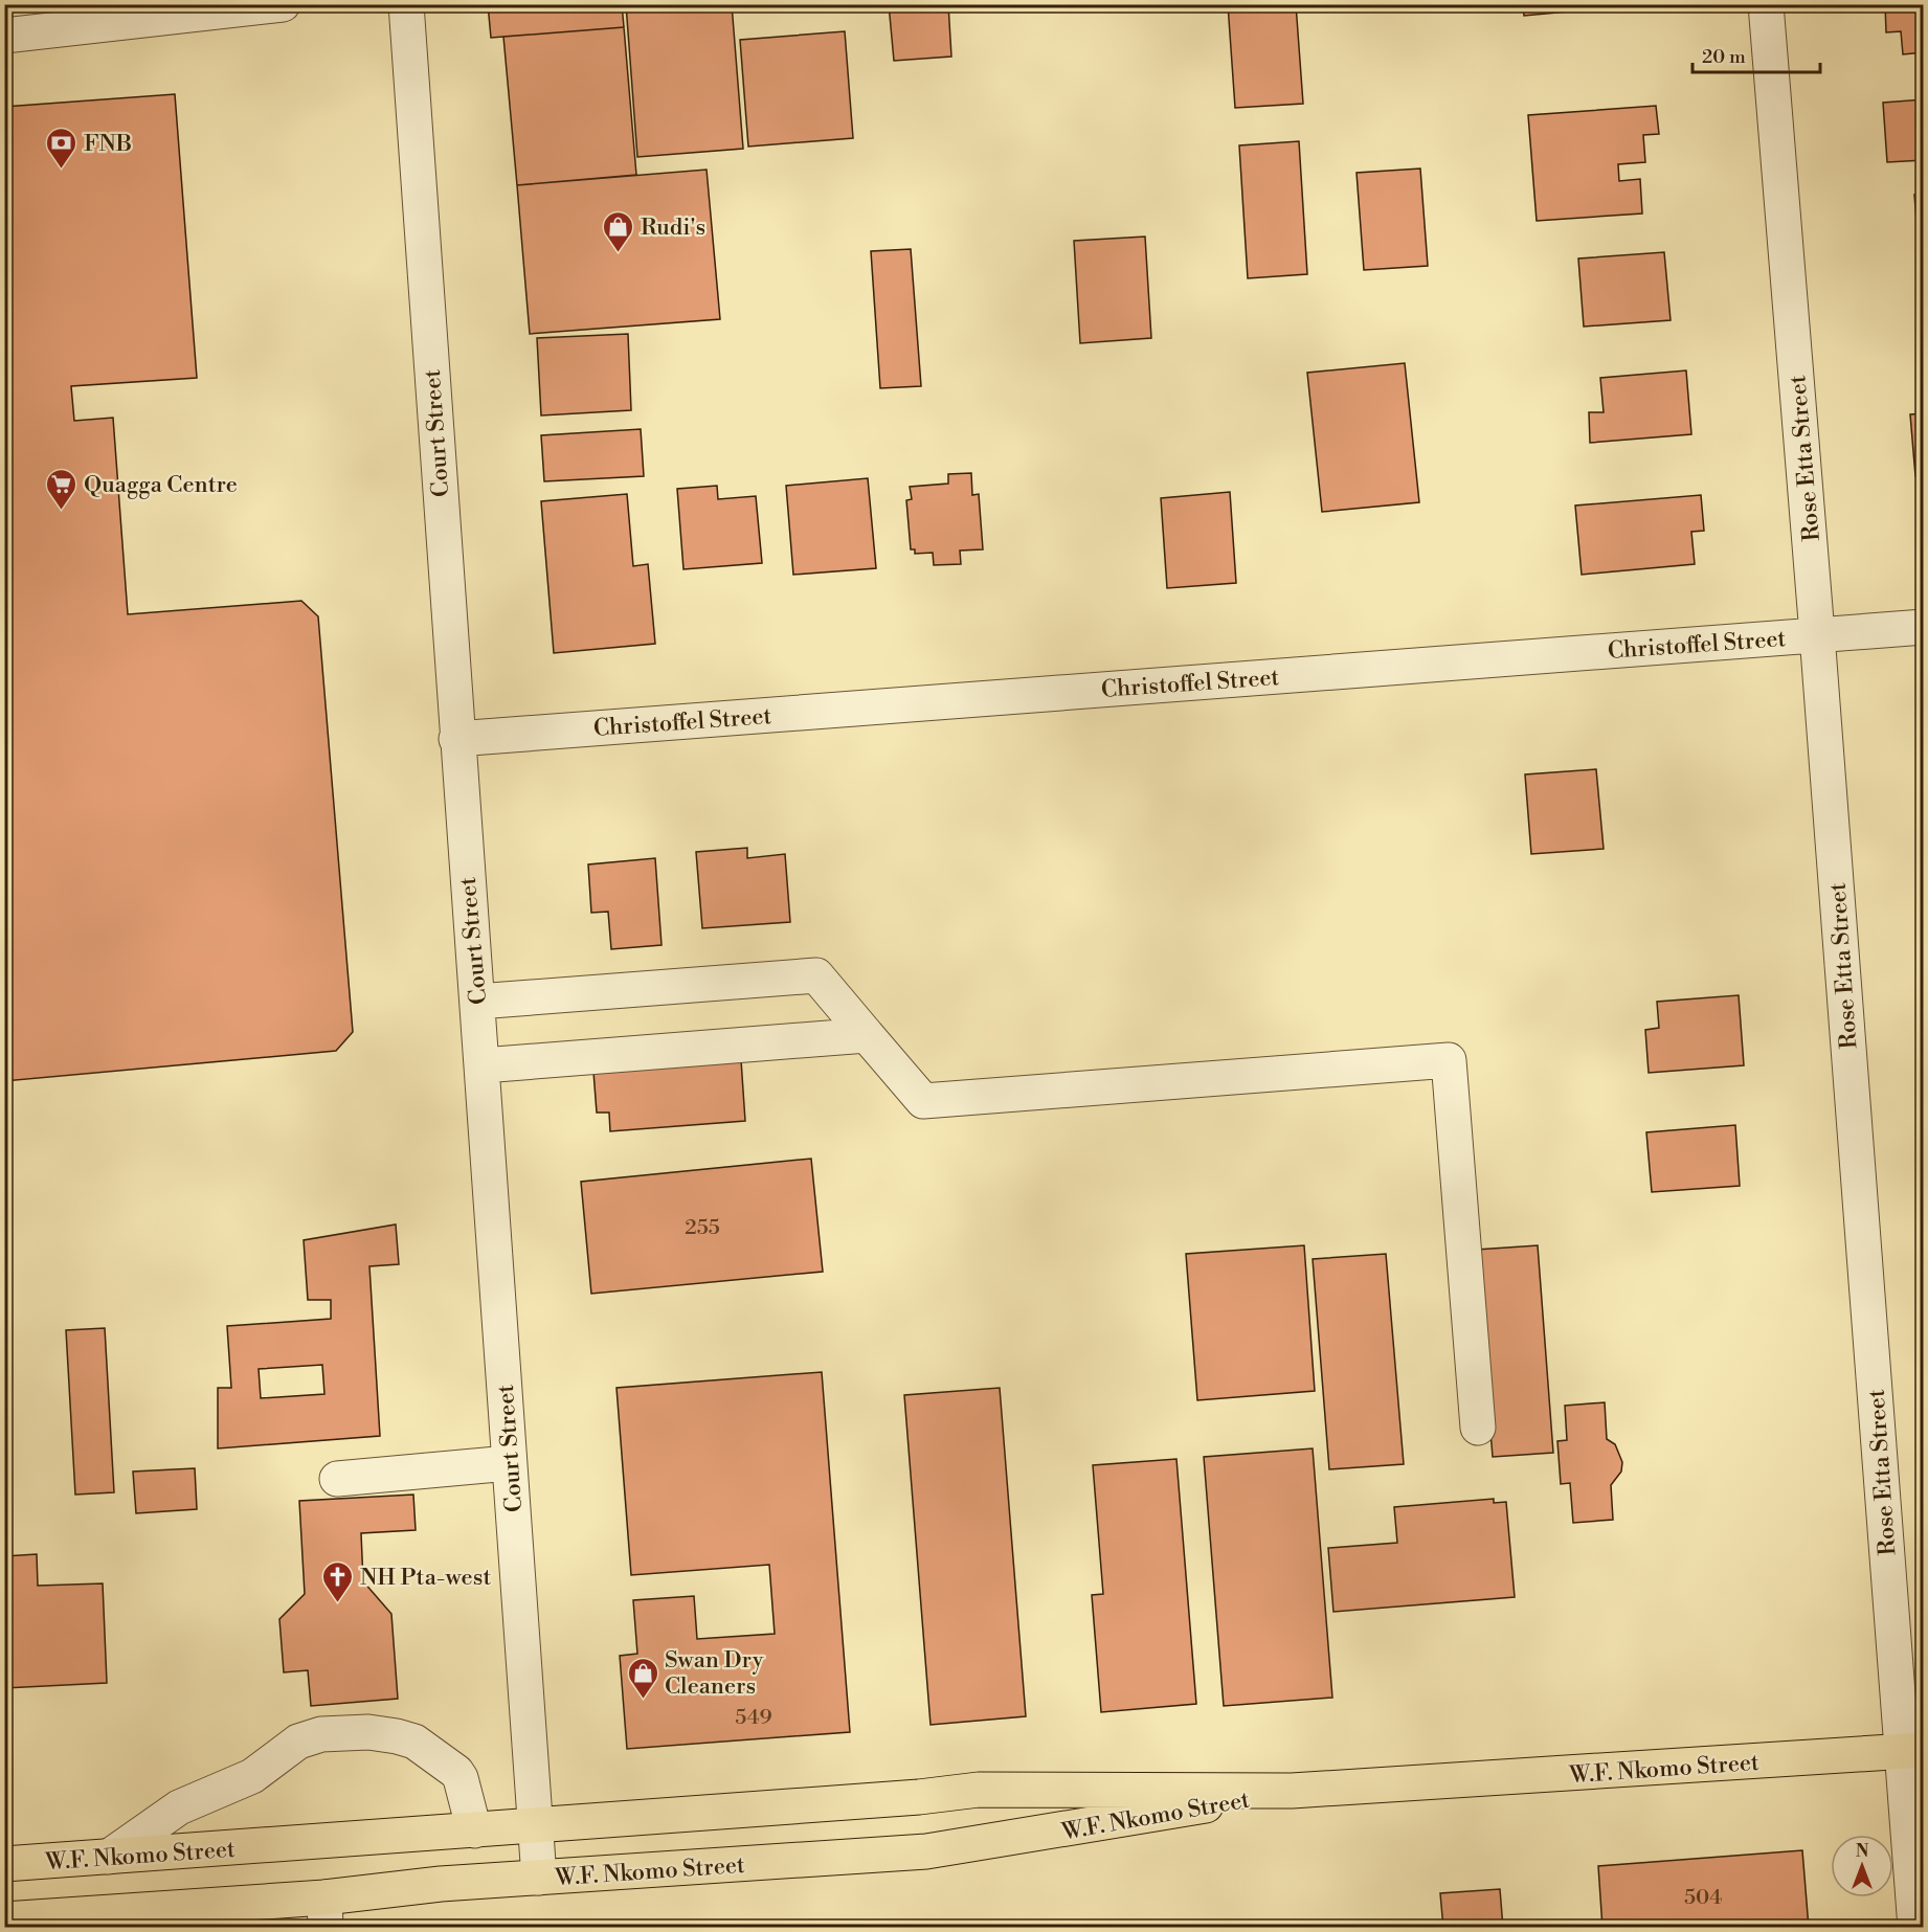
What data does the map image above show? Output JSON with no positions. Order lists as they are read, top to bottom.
{
  "streets": {
    "main road": ["W.F. Nkomo Street"],
    "street": ["Court Street", "Rose Etta Street", "Christoffel Street"]
  },
  "crossings": [
    ["Court Street", "Christoffel Street"],
    ["Court Street", "W.F. Nkomo Street"],
    ["Rose Etta Street", "Christoffel Street"],
    ["Rose Etta Street", "W.F. Nkomo Street"]
  ],
  "places": {
    "bank": ["FNB"],
    "shop": ["Rudi's", "Swan Dry Cleaners"],
    "supermarket": ["Quagga Centre"],
    "church": ["NH Pta-west"]
  },
  "house_numbers": ["255", "549", "504"],
  "scale_bar": "20 m",
  "north": "top"
}
